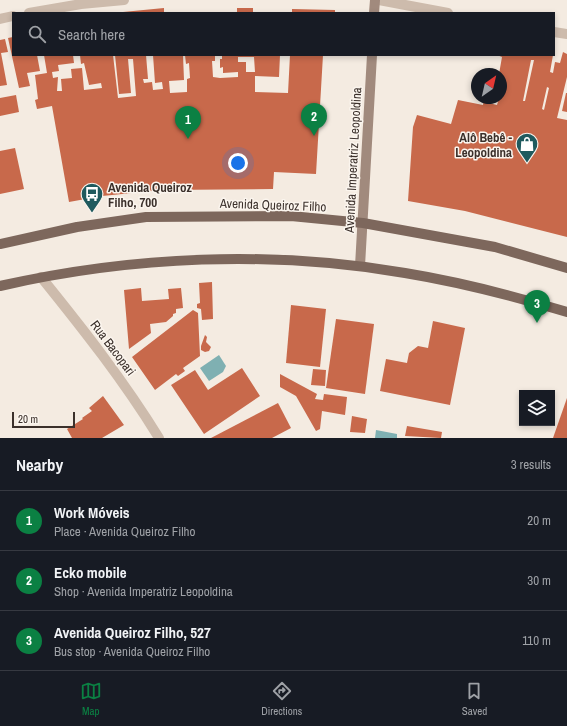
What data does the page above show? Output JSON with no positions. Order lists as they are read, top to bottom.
{
  "streets": {
    "main road": ["Avenida Imperatriz Leopoldina", "Avenida Queiroz Filho"],
    "street": ["Rua Bacopari"]
  },
  "crossings": [
    ["Avenida Imperatriz Leopoldina", "Avenida Queiroz Filho"]
  ],
  "places": {
    "shop": ["Alô Bebê - Leopoldina"],
    "bus stop": ["Avenida Queiroz Filho, 700"]
  },
  "scale_bar": "20 m",
  "north": "top right",
  "page": {
    "search": "Search here",
    "pins": ["2", "1", "3"],
    "scale": "20 m",
    "heading": ["Nearby", "3 results"],
    "list": [
      {
        "mark": "1",
        "name": "Work Móveis",
        "note": "Place · Avenida Queiroz Filho",
        "value": "20 m"
      },
      {
        "mark": "2",
        "name": "Ecko mobile",
        "note": "Shop · Avenida Imperatriz Leopoldina",
        "value": "30 m"
      },
      {
        "mark": "3",
        "name": "Avenida Queiroz Filho, 527",
        "note": "Bus stop · Avenida Queiroz Filho",
        "value": "110 m"
      }
    ],
    "nav": ["Map", "Directions", "Saved"]
  }
}
